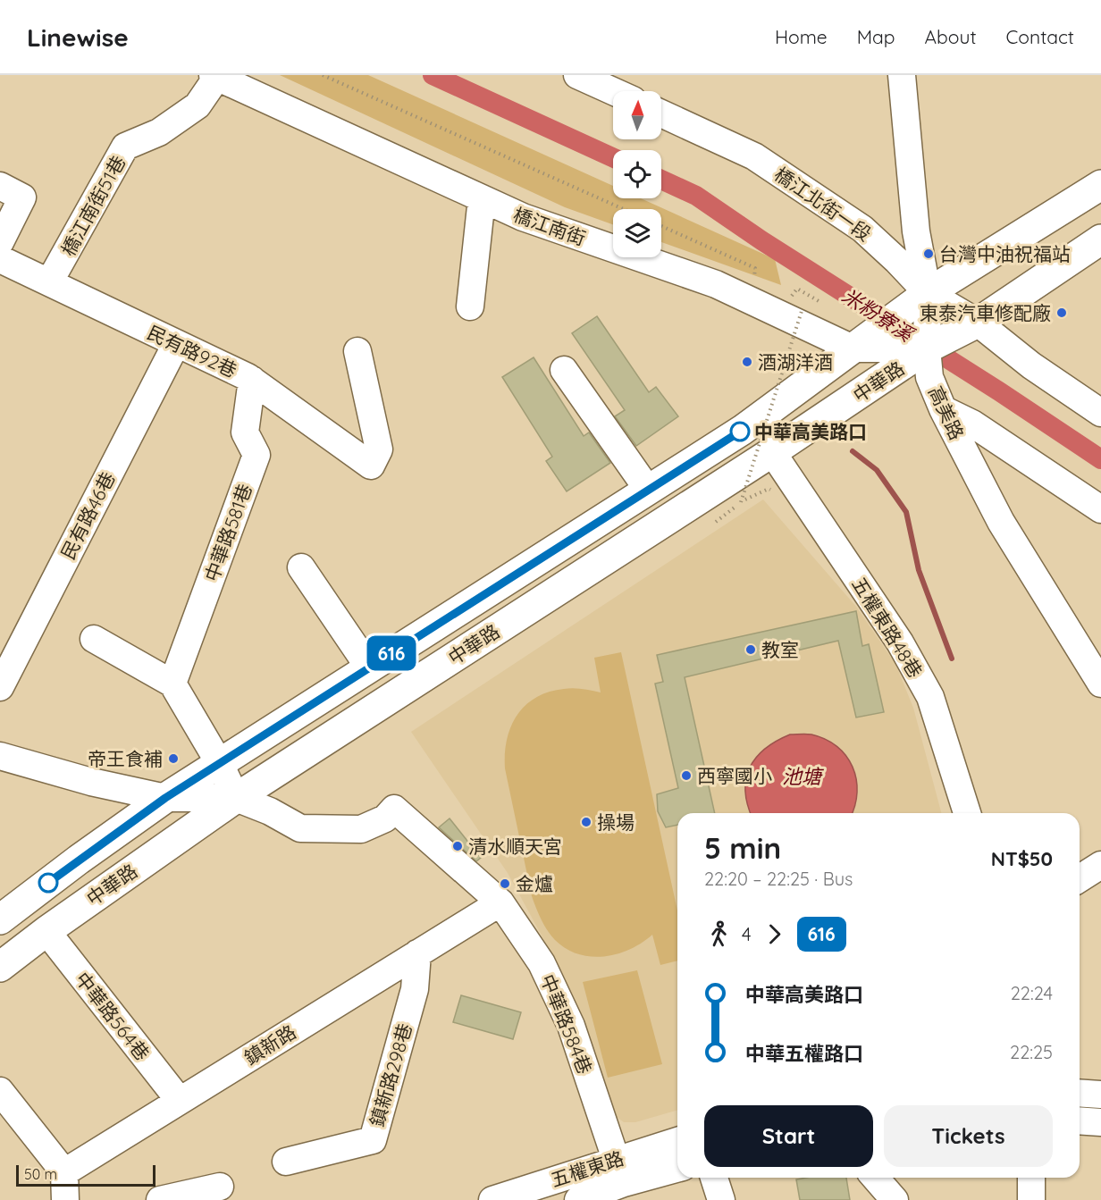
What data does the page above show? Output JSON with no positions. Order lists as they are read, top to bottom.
{
  "streets": {
    "main road": ["中華路"],
    "street": [
      "橋江北街一段",
      "橋江南街51巷",
      "橋江南街",
      "民有路92巷",
      "高美路",
      "民有路46巷",
      "中華路581巷",
      "五權東路48巷",
      "中華路564巷",
      "中華路584巷",
      "鎮新路",
      "鎮新路298巷",
      "五權東路"
    ]
  },
  "crossings": [
    ["橋江北街一段", "中華路"],
    ["橋江北街一段", "高美路"],
    ["橋江南街51巷", "橋江南街"],
    ["橋江南街51巷", "民有路92巷"],
    ["橋江南街", "中華路"],
    ["橋江南街", "高美路"],
    ["民有路92巷", "民有路46巷"],
    ["民有路92巷", "中華路581巷"],
    ["中華路", "高美路"],
    ["中華路", "五權東路48巷"],
    ["中華路", "中華路564巷"],
    ["中華路", "中華路584巷"],
    ["中華路564巷", "鎮新路"],
    ["中華路584巷", "鎮新路"],
    ["中華路584巷", "五權東路"],
    ["鎮新路", "鎮新路298巷"]
  ],
  "water": ["米粉寮溪", "池塘"],
  "places": [
    "台灣中油祝福站",
    "東泰汽車修配廠",
    "酒湖洋酒",
    "中華高美路口",
    "教室",
    "帝王食補",
    "西寧國小",
    "操場",
    "清水順天宮",
    "金爐"
  ],
  "lines": ["bus line 616"],
  "scale_bar": "50 m",
  "north": "top",
  "page": {
    "header": "Linewise",
    "nav": [
      "Home",
      "Map",
      "About",
      "Contact"
    ],
    "on_map": "616",
    "heading": ["5 min", "22:20 – 22:25 · Bus", "NT$50"],
    "legs": ["4", "616"],
    "list": [
      {
        "name": "中華高美路口",
        "value": "22:24"
      },
      {
        "name": "中華五權路口",
        "value": "22:25"
      }
    ],
    "buttons": ["Start", "Tickets"],
    "scale": "50 m"
  }
}
